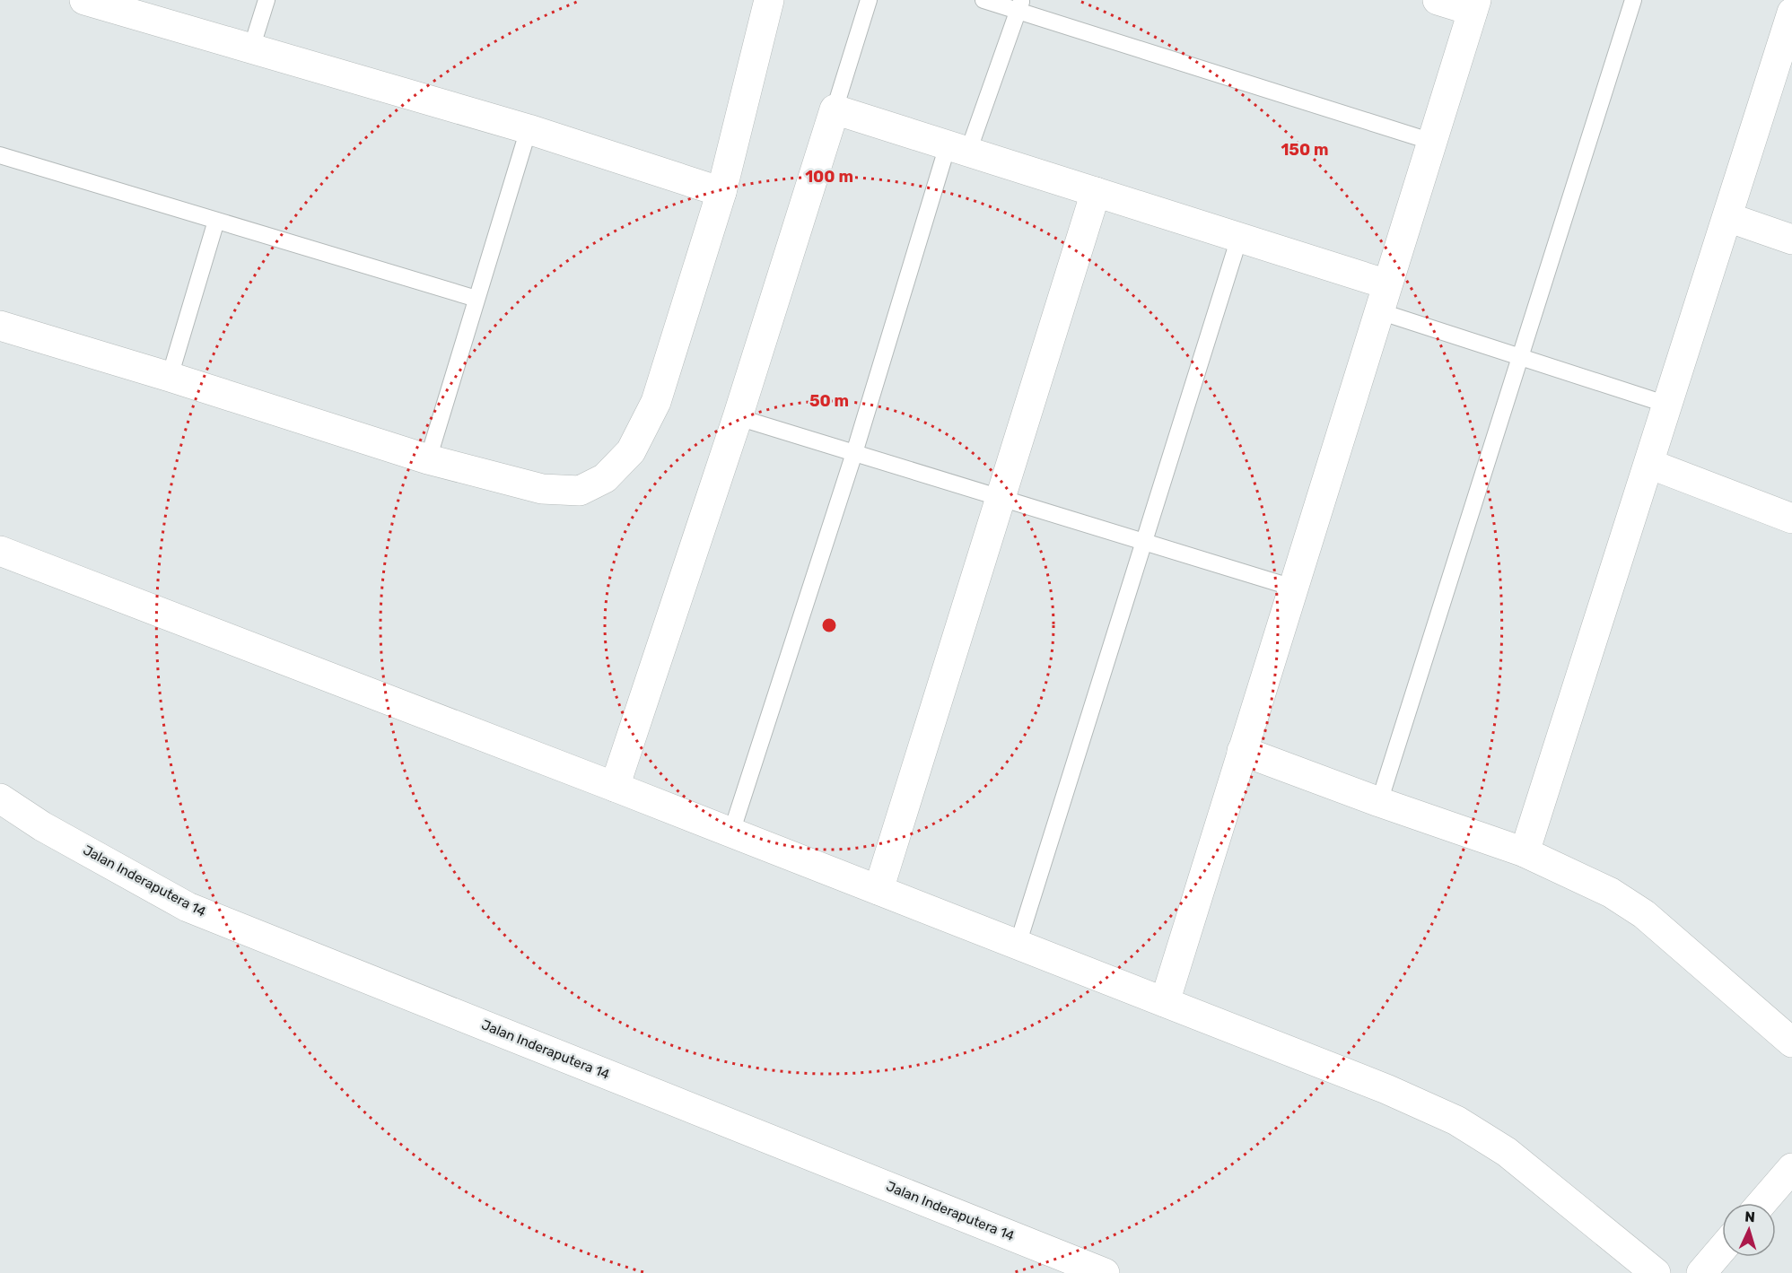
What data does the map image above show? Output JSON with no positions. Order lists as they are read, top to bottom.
{
  "streets": {
    "street": ["Jalan Inderaputera 14"]
  },
  "north": "top",
  "rings": ["150 m", "100 m", "50 m"]
}
